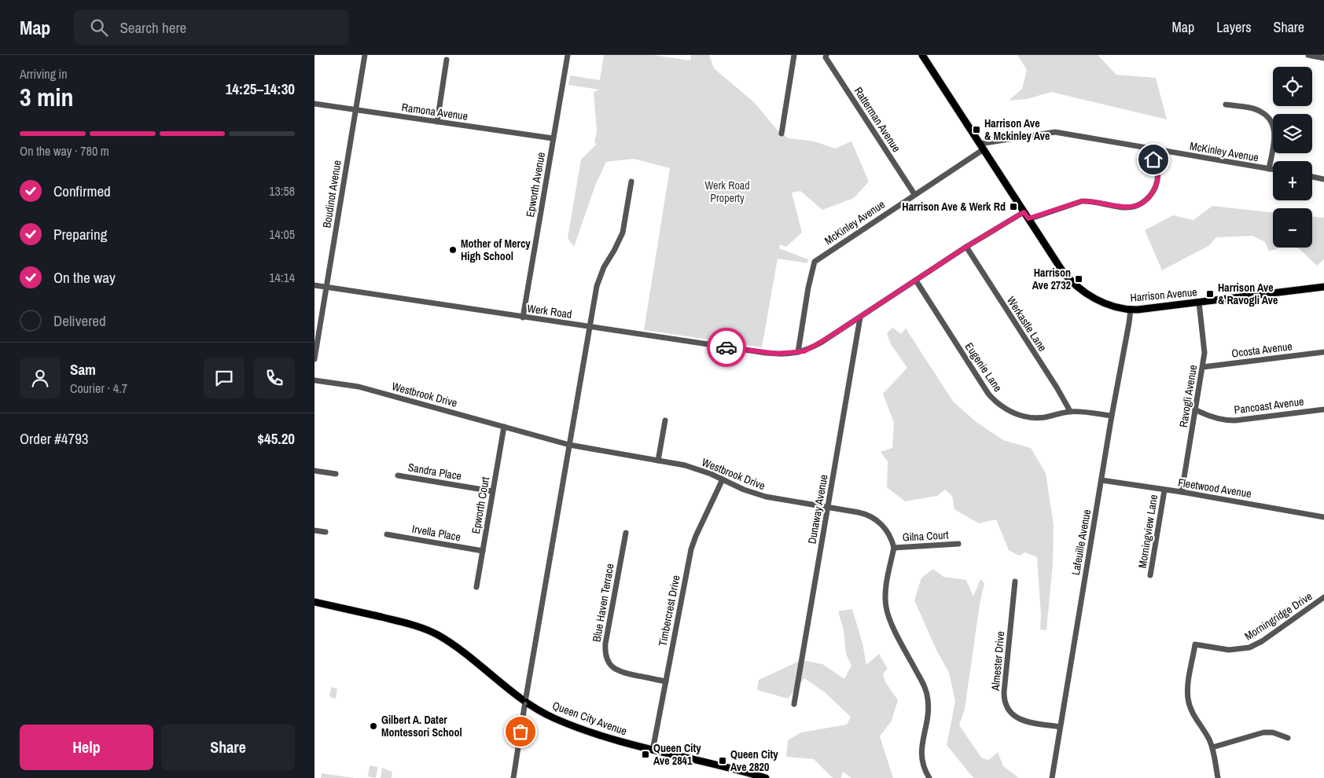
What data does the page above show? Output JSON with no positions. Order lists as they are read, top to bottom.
{
  "streets": {
    "main road": ["Harrison Avenue", "Queen City Avenue"],
    "street": [
      "Ramona Avenue",
      "Ratterman Avenue",
      "McKinley Avenue",
      "Epworth Avenue",
      "Boudinot Avenue",
      "Werk Road",
      "Werkastle Lane",
      "Ocosta Avenue",
      "Eugenie Lane",
      "Westbrook Drive",
      "Ravogli Avenue",
      "Pancoast Avenue",
      "Sandra Place",
      "Fleetwood Avenue",
      "Epworth Court",
      "Dunaway Avenue",
      "Morningview Lane",
      "Irvella Place",
      "Gilna Court",
      "Lafeuille Avenue",
      "Blue Haven Terrace",
      "Timbercrest Drive",
      "Morningridge Drive",
      "Almester Drive"
    ]
  },
  "crossings": [
    ["Ramona Avenue", "Epworth Avenue"],
    ["Ramona Avenue", "Boudinot Avenue"],
    ["Ratterman Avenue", "McKinley Avenue"],
    ["McKinley Avenue", "Harrison Avenue"],
    ["McKinley Avenue", "Werk Road"],
    ["Epworth Avenue", "Werk Road"],
    ["Boudinot Avenue", "Werk Road"],
    ["Harrison Avenue", "Werk Road"],
    ["Harrison Avenue", "Ravogli Avenue"],
    ["Harrison Avenue", "Lafeuille Avenue"],
    ["Werk Road", "Werkastle Lane"],
    ["Werk Road", "Eugenie Lane"],
    ["Werk Road", "Dunaway Avenue"],
    ["Werkastle Lane", "Eugenie Lane"],
    ["Ocosta Avenue", "Ravogli Avenue"],
    ["Eugenie Lane", "Lafeuille Avenue"],
    ["Westbrook Drive", "Epworth Court"],
    ["Westbrook Drive", "Dunaway Avenue"],
    ["Westbrook Drive", "Gilna Court"],
    ["Westbrook Drive", "Timbercrest Drive"],
    ["Ravogli Avenue", "Pancoast Avenue"],
    ["Ravogli Avenue", "Fleetwood Avenue"],
    ["Sandra Place", "Epworth Court"],
    ["Fleetwood Avenue", "Morningview Lane"],
    ["Fleetwood Avenue", "Lafeuille Avenue"],
    ["Epworth Court", "Irvella Place"],
    ["Lafeuille Avenue", "Almester Drive"],
    ["Blue Haven Terrace", "Timbercrest Drive"],
    ["Timbercrest Drive", "Queen City Avenue"]
  ],
  "parks": ["Werk Road Property"],
  "places": {
    "transit": [
      "Harrison Ave & Mckinley Ave",
      "Harrison Ave & Werk Rd",
      "Harrison Ave 2732",
      "Harrison Ave & Ravogli Ave",
      "Queen City Ave 2841",
      "Queen City Ave 2820"
    ],
    "other": ["Mother of Mercy High School", "Gilbert A. Dater Montessori School"]
  },
  "page": {
    "header": "Map",
    "search": "Search here",
    "nav": ["Map", "Layers", "Share"],
    "heading": ["3 min", "Arriving in", "14:25–14:30"],
    "panel": [
      "Sam",
      "Courier · 4.7",
      "Order #4793",
      "$45.20"
    ],
    "map_buttons": ["+", "−"],
    "bar": "On the way · 780 m",
    "list": [
      ["Confirmed", "13:58"],
      ["Preparing", "14:05"],
      ["On the way", "14:14"],
      "Delivered"
    ],
    "buttons": ["Help", "Share"]
  }
}
